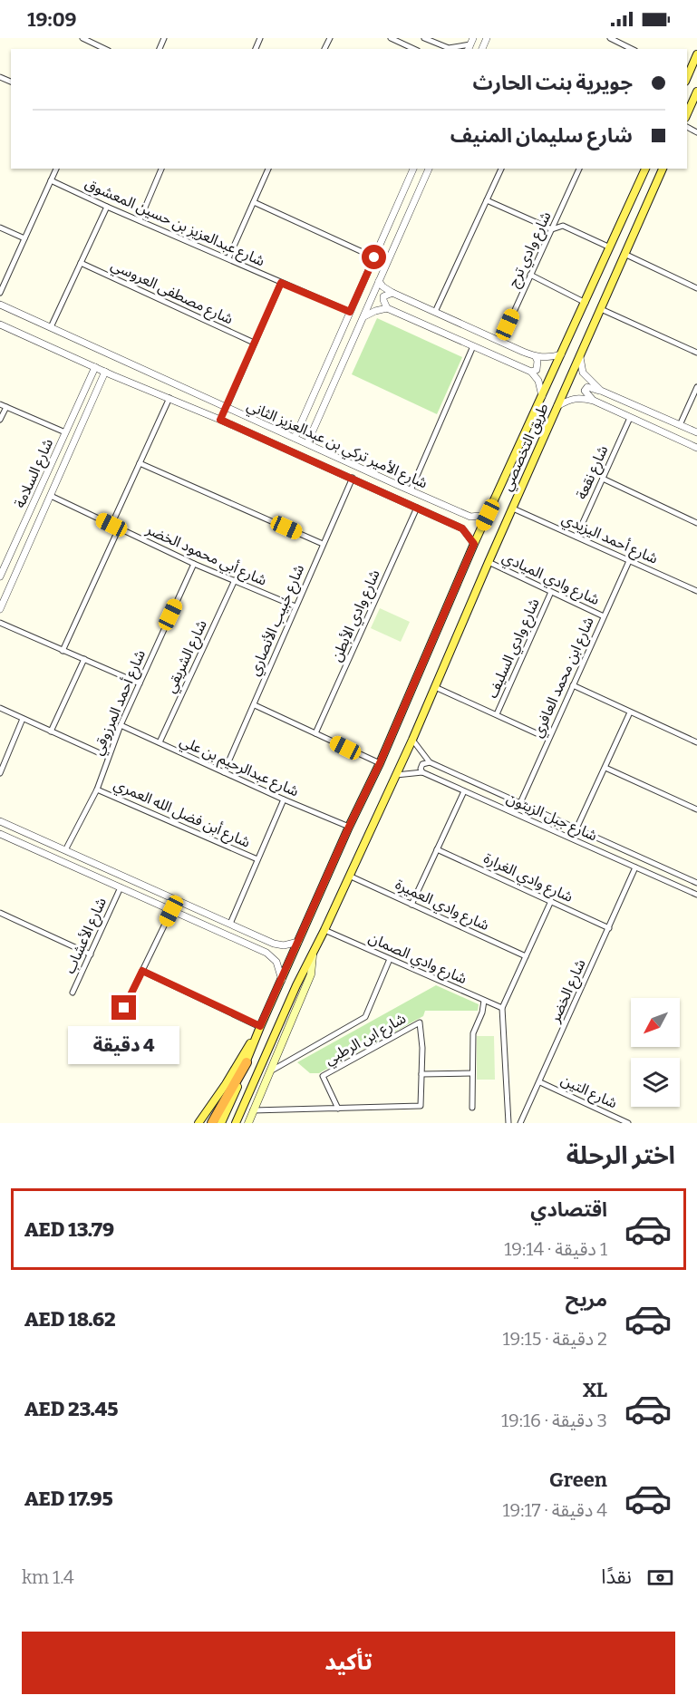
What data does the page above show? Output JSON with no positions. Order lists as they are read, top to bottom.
{
  "streets": {
    "main road": ["طريق التخصصي"],
    "street": [
      "شارع عبدالعزيز بن حسين المعشوق",
      "شارع وادي ترج",
      "شارع مصطفى العروسي",
      "شارع الأمير تركي بن عبدالعزيز الثاني",
      "شارع نقعة",
      "شارع السلامة",
      "شارع أحمد اليزيدي",
      "شارع أبي محمود الخضر",
      "شارع وادي الميادي",
      "شارع وادي الأبطن",
      "شارع خبيب الأنصاري",
      "شارع وادي السليف",
      "شارع الشريقي",
      "شارع ابن محمد العافري",
      "شارع أحمد المرزوقي",
      "شارع عبدالرحيم بن علي",
      "شارع أبن فضل الله العمري",
      "شارع جبل الزيتون",
      "شارع وادي الغرارة",
      "شارع وادي العميرة",
      "شارع الأعشاب",
      "شارع وادي الصمان",
      "شارع الخضر",
      "شارع ابن الرطبي",
      "شارع التين"
    ]
  },
  "crossings": [
    ["شارع الأمير تركي بن عبدالعزيز الثاني", "طريق التخصصي"],
    ["شارع الأمير تركي بن عبدالعزيز الثاني", "شارع السلامة"],
    ["شارع الأمير تركي بن عبدالعزيز الثاني", "شارع وادي الأبطن"],
    ["شارع الأمير تركي بن عبدالعزيز الثاني", "شارع خبيب الأنصاري"],
    ["طريق التخصصي", "شارع أحمد اليزيدي"],
    ["طريق التخصصي", "شارع وادي الميادي"],
    ["طريق التخصصي", "شارع عبدالرحيم بن علي"],
    ["طريق التخصصي", "شارع جبل الزيتون"],
    ["طريق التخصصي", "شارع وادي العميرة"],
    ["طريق التخصصي", "شارع وادي الصمان"],
    ["شارع نقعة", "شارع أحمد اليزيدي"],
    ["شارع أحمد اليزيدي", "شارع ابن محمد العافري"],
    ["شارع أبي محمود الخضر", "شارع خبيب الأنصاري"],
    ["شارع أبي محمود الخضر", "شارع الشريقي"],
    ["شارع أبي محمود الخضر", "شارع أحمد المرزوقي"],
    ["شارع وادي الميادي", "شارع وادي السليف"],
    ["شارع وادي الميادي", "شارع ابن محمد العافري"],
    ["شارع خبيب الأنصاري", "شارع عبدالرحيم بن علي"],
    ["شارع الشريقي", "شارع عبدالرحيم بن علي"],
    ["شارع ابن محمد العافري", "شارع جبل الزيتون"],
    ["شارع أحمد المرزوقي", "شارع عبدالرحيم بن علي"],
    ["شارع أحمد المرزوقي", "شارع أبن فضل الله العمري"],
    ["شارع جبل الزيتون", "شارع الخضر"],
    ["شارع وادي الغرارة", "شارع الخضر"],
    ["شارع الخضر", "شارع التين"]
  ],
  "north": "bottom left",
  "page": {
    "status": "19:09",
    "banner": ["جويرية بنت الحارث", "شارع سليمان المنيف"],
    "bubble": "4 دقيقة",
    "heading": "اختر الرحلة",
    "list": [
      {
        "name": "اقتصادي",
        "note": "1 دقيقة · 19:14",
        "value": "AED 13.79"
      },
      {
        "name": "مريح",
        "note": "2 دقيقة · 19:15",
        "value": "AED 18.62"
      },
      {
        "name": "XL",
        "note": "3 دقيقة · 19:16",
        "value": "AED 23.45"
      },
      {
        "name": "Green",
        "note": "4 دقيقة · 19:17",
        "value": "AED 17.95"
      }
    ],
    "pay": ["نقدًا", "1.4 km"],
    "buttons": "تأكيد"
  }
}
